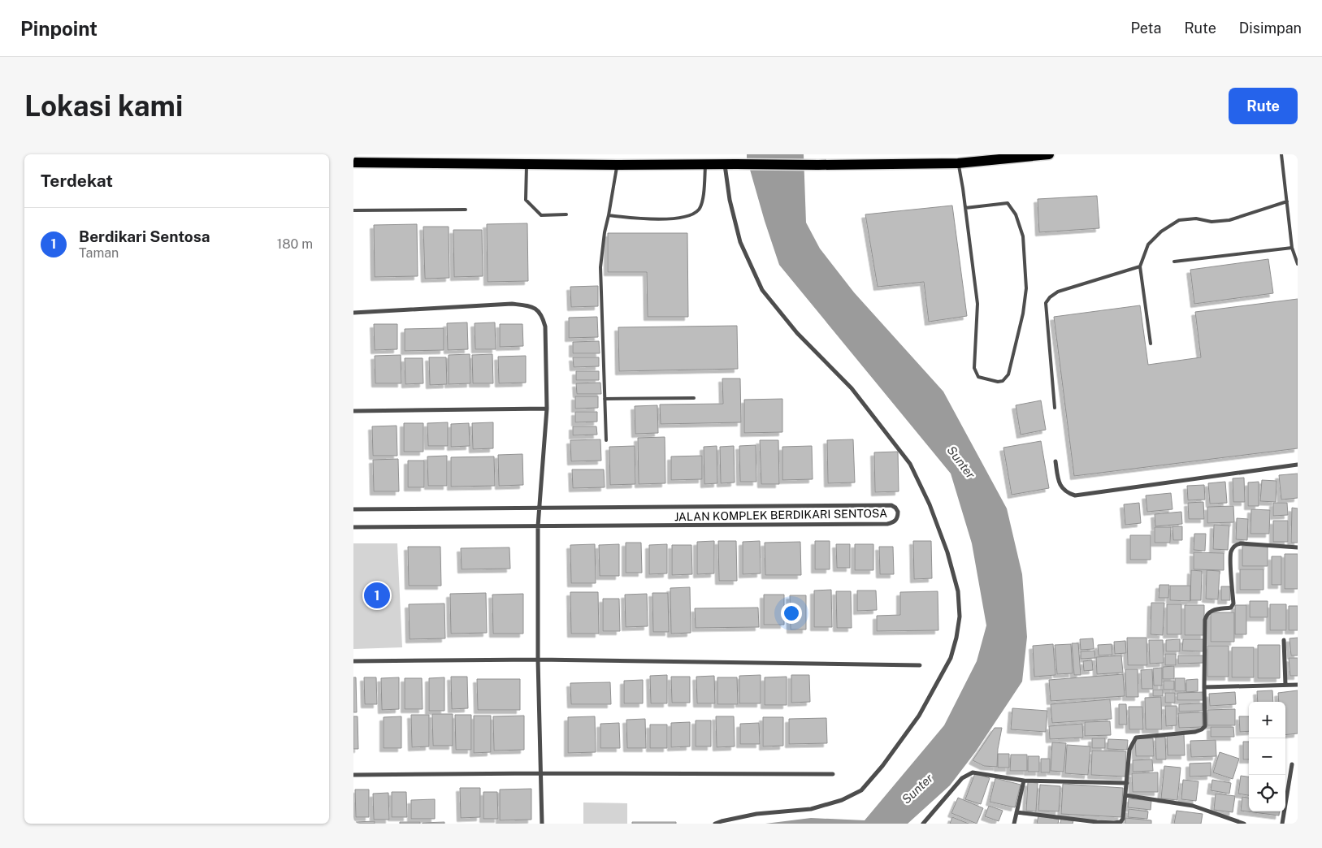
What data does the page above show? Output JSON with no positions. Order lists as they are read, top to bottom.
{
  "streets": {
    "street": ["JALAN KOMPLEK BERDIKARI SENTOSA"]
  },
  "water": ["Sunter"],
  "page": {
    "header": "Pinpoint",
    "nav": ["Peta", "Rute", "Disimpan"],
    "buttons": "Rute",
    "title": "Lokasi kami",
    "heading": "Terdekat",
    "list": [
      {
        "mark": "1",
        "name": "Berdikari Sentosa",
        "note": "Taman",
        "value": "180 m"
      }
    ],
    "pins": "1",
    "map_buttons": ["+", "−"]
  }
}
